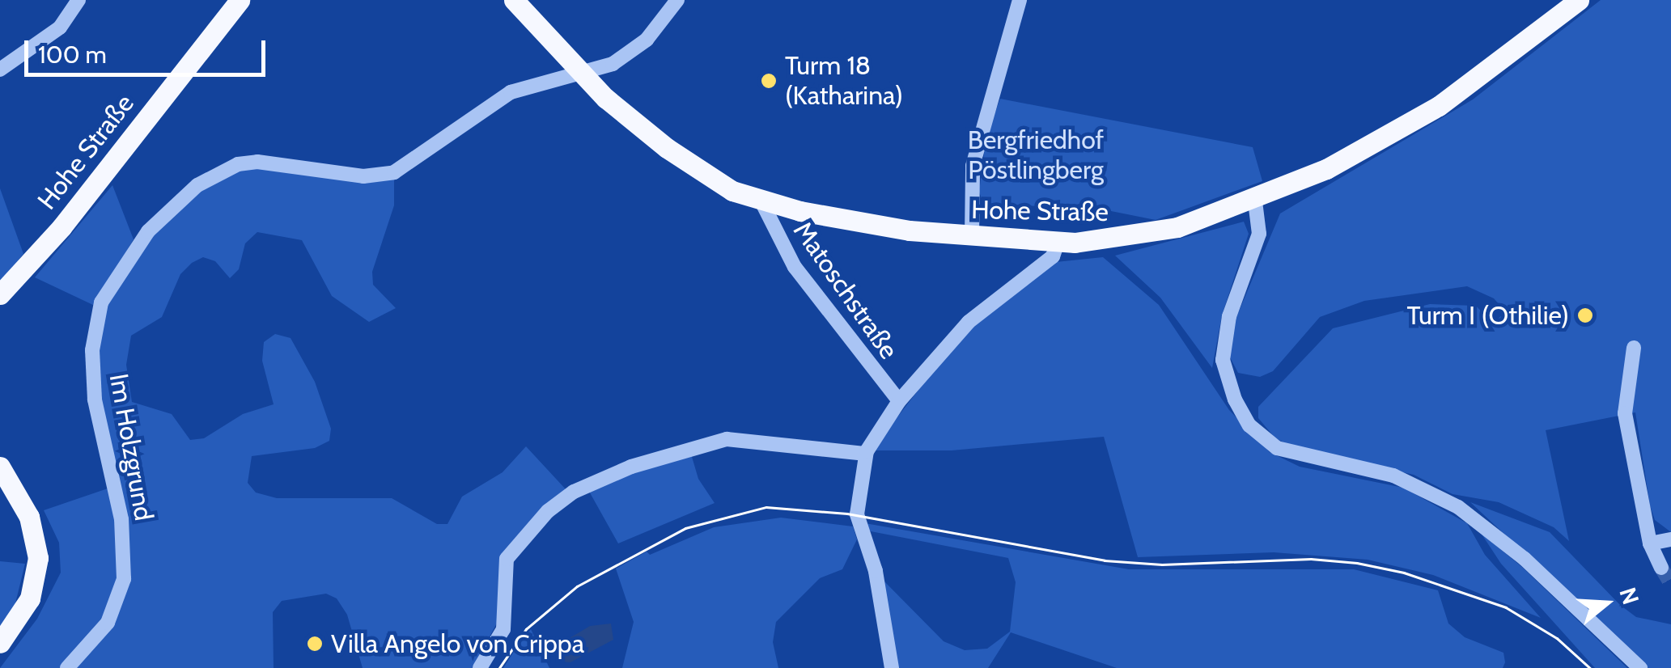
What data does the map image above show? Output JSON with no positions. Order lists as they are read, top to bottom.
{
  "streets": {
    "main road": ["Hohe Straße"],
    "street": ["Matoschstraße", "Im Holzgrund"]
  },
  "crossings": [
    ["Hohe Straße", "Matoschstraße"],
    ["Hohe Straße", "Im Holzgrund"]
  ],
  "parks": ["Bergfriedhof Pöstlingberg"],
  "places": ["Turm 18 (Katharina)", "Turm I (Othilie)", "Villa Angelo von Crippa"],
  "scale_bar": "100 m",
  "north": "right"
}
